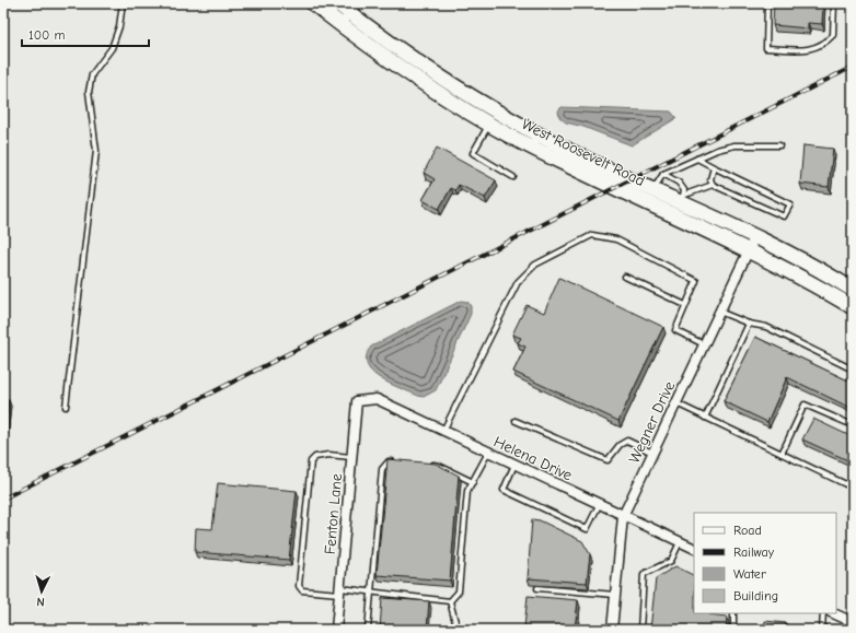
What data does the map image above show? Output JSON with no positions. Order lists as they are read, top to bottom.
{
  "streets": {
    "main road": ["West Roosevelt Road"],
    "street": ["Wegner Drive", "Helena Drive", "Fenton Lane"]
  },
  "crossings": [
    ["West Roosevelt Road", "Wegner Drive"],
    ["Wegner Drive", "Helena Drive"],
    ["Helena Drive", "Fenton Lane"]
  ],
  "legend": [
    "Road",
    "Railway",
    "Water",
    "Building"
  ],
  "scale_bar": "100 m",
  "north": "bottom"
}
